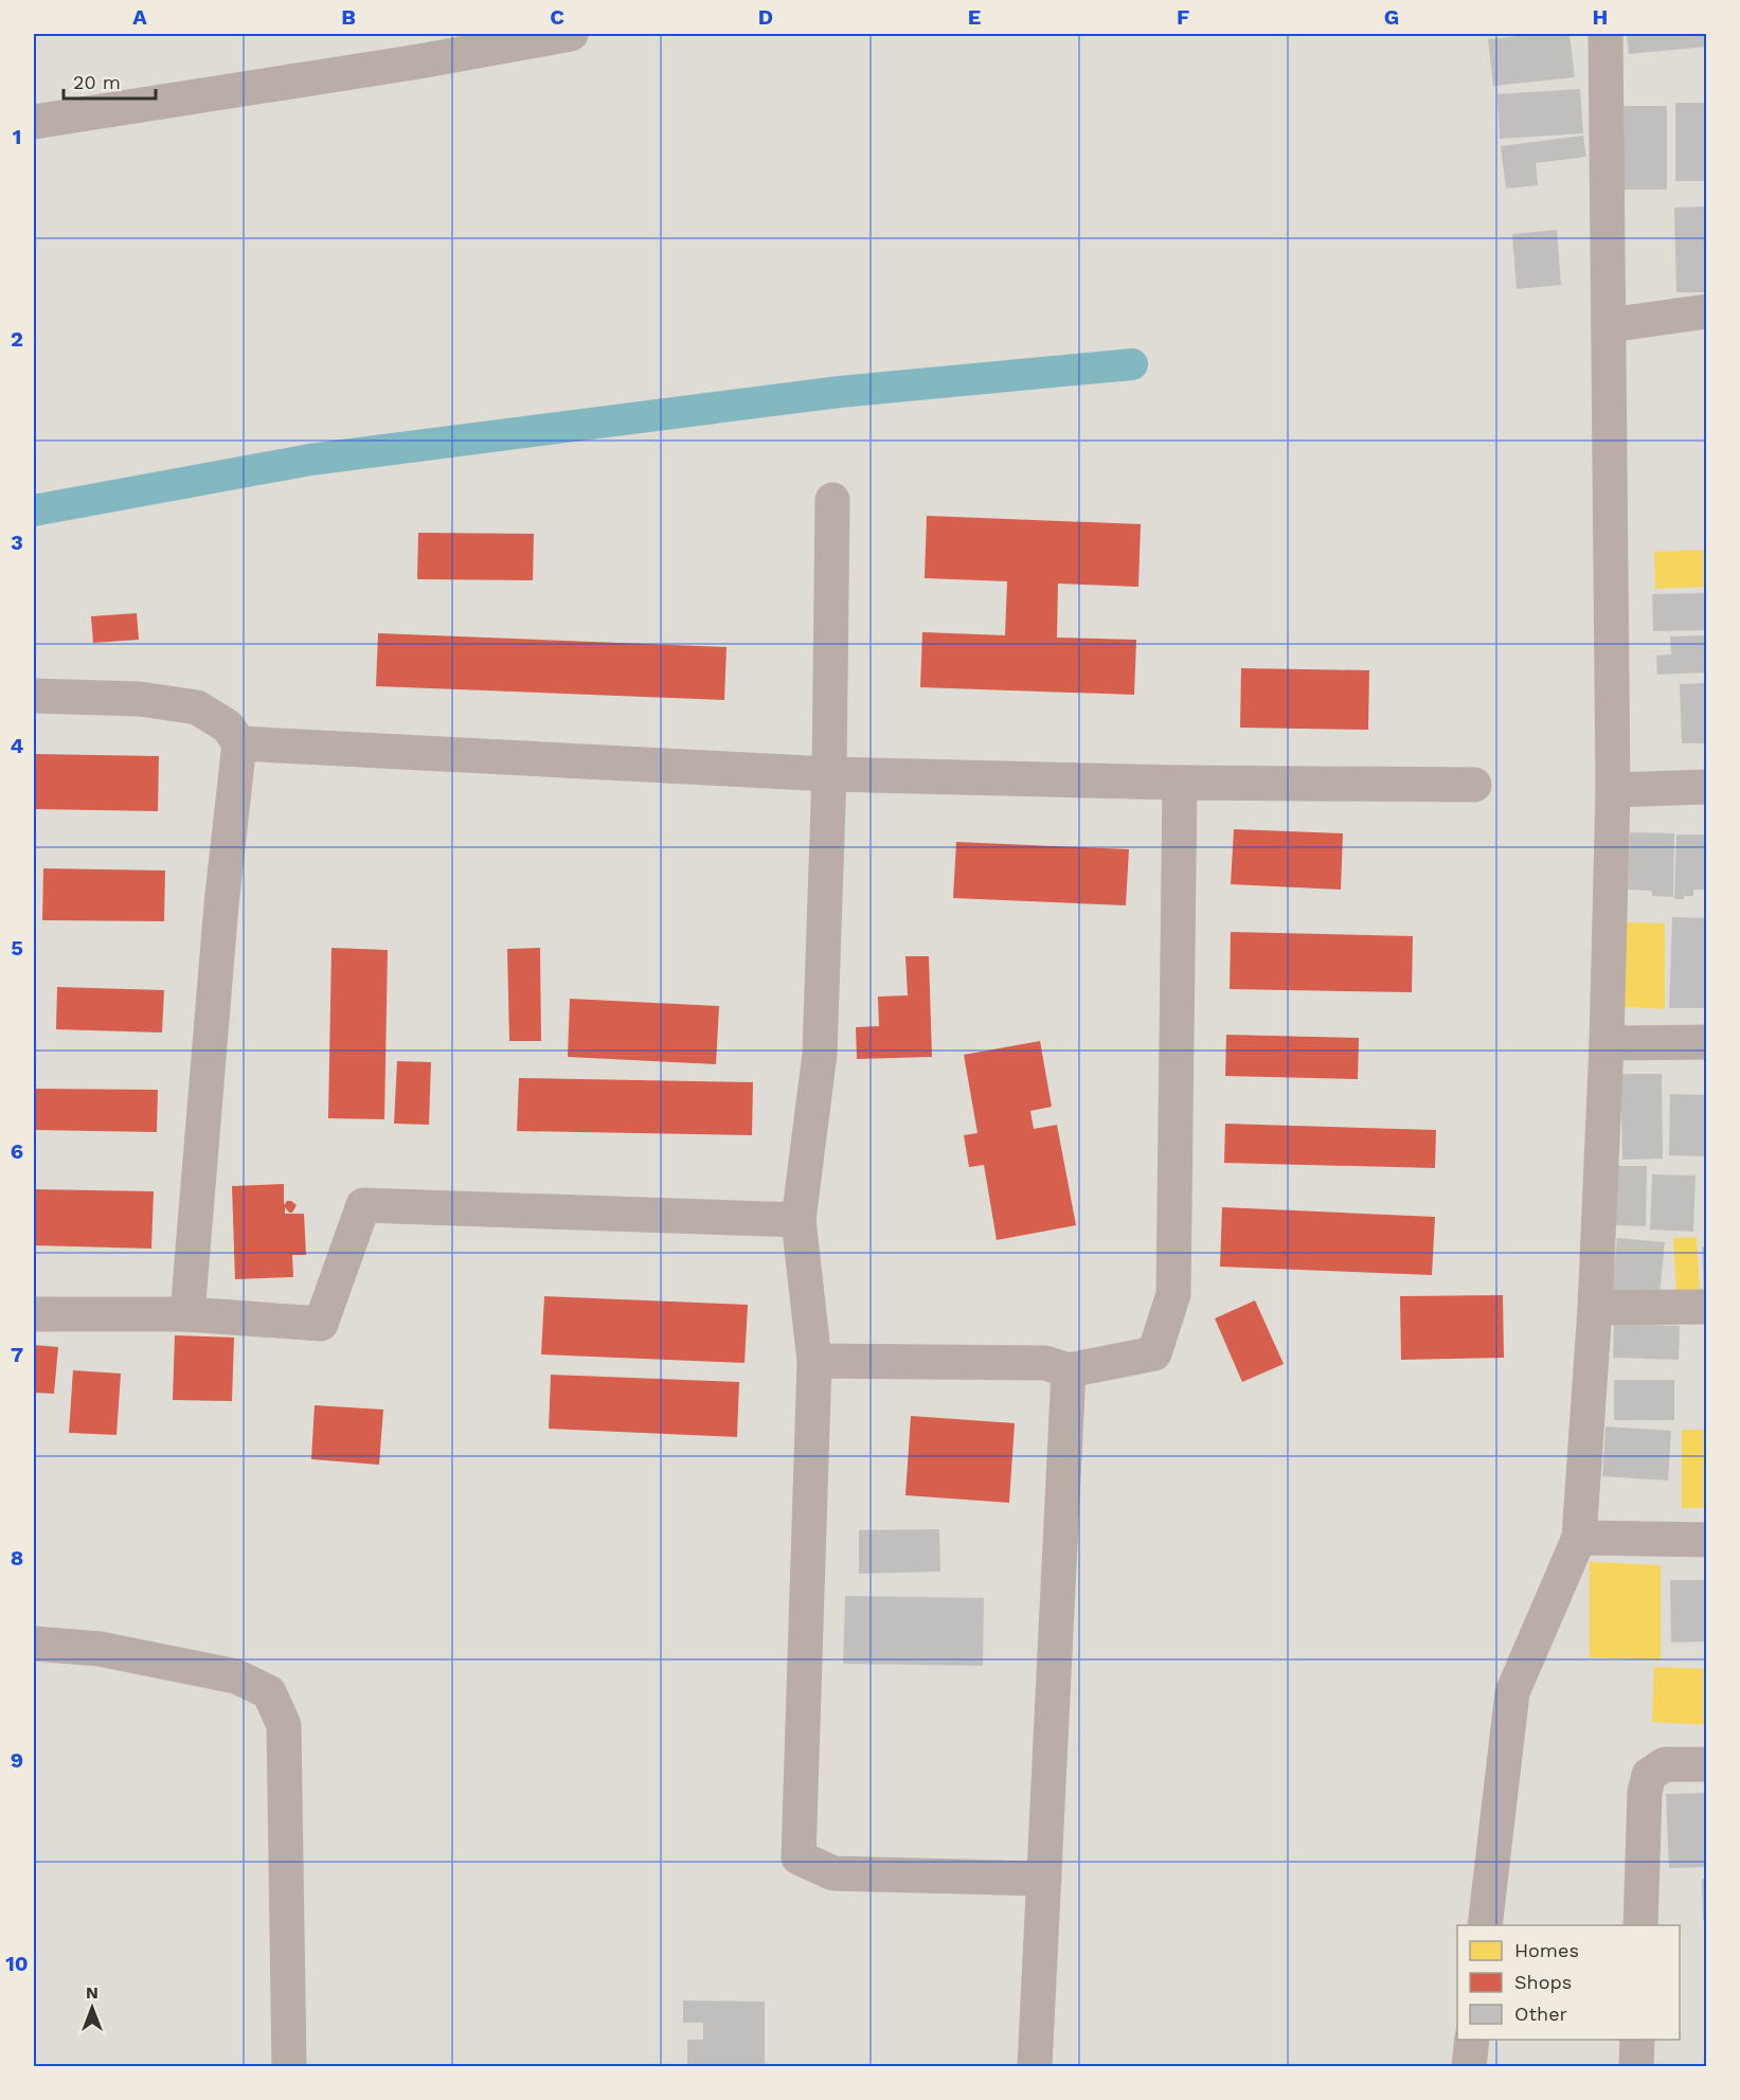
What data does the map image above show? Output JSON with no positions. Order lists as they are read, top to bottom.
{
  "legend": ["Homes", "Shops", "Other"],
  "scale_bar": "20 m",
  "north": "top",
  "grid": {
    "columns": [
      "A",
      "B",
      "C",
      "D",
      "E",
      "F",
      "G",
      "H"
    ],
    "rows": [
      "1",
      "2",
      "3",
      "4",
      "5",
      "6",
      "7",
      "8",
      "9",
      "10"
    ]
  }
}
